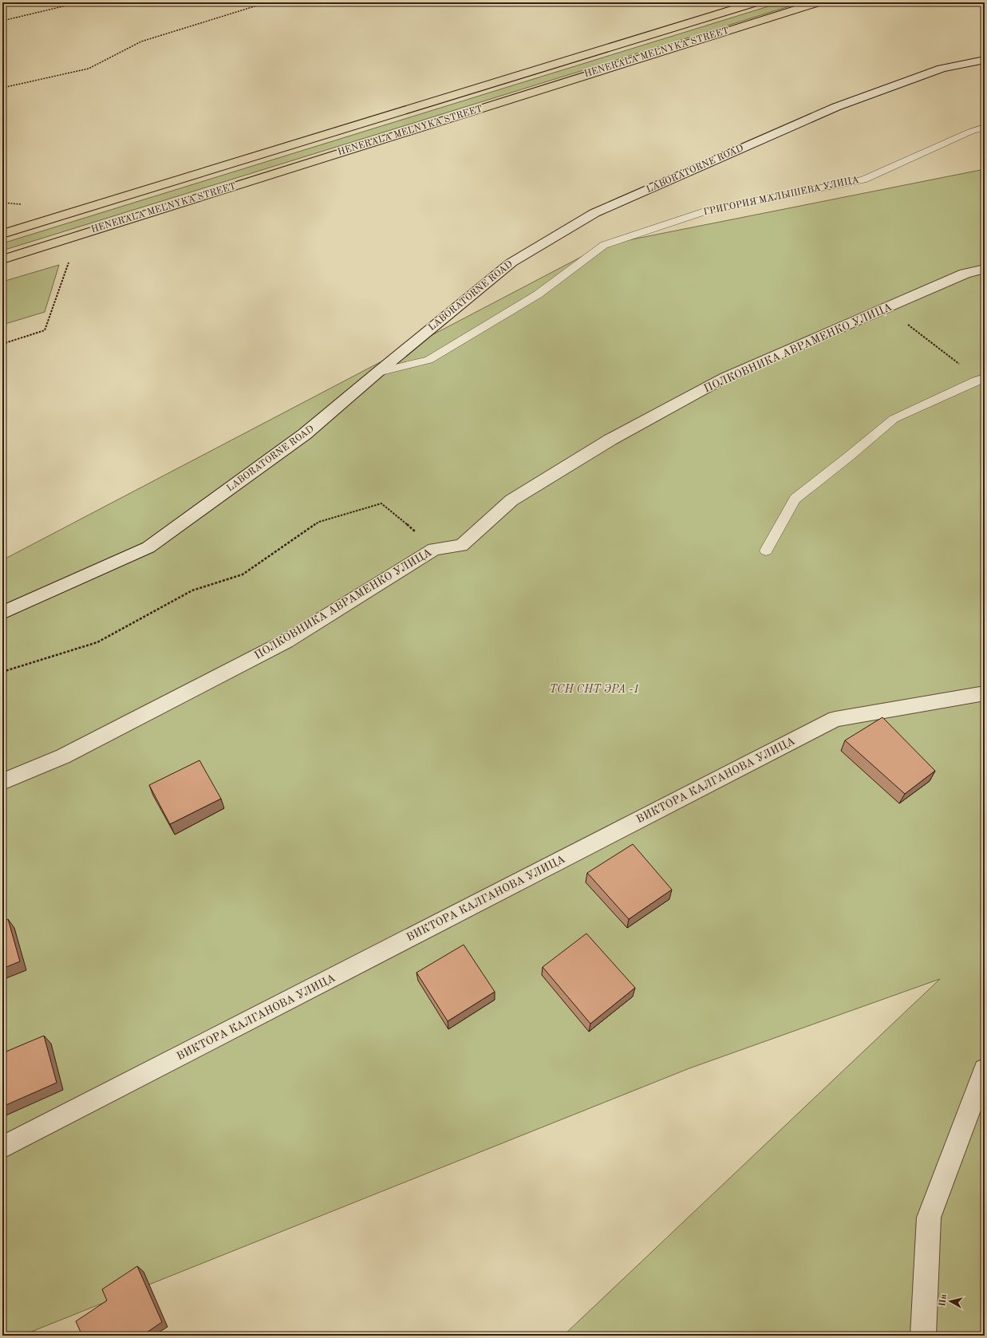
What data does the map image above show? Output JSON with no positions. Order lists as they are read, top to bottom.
{
  "streets": {
    "main road": ["HENERALA MELNYKA STREET"],
    "street": ["LABORATORNE ROAD", "ПОЛКОВНИКА АВРАМЕНКО УЛИЦА", "ВИКТОРА КАЛГАНОВА УЛИЦА"],
    "lane": ["ГРИГОРИЯ МАЛЫШЕВА УЛИЦА"]
  },
  "crossings": [
    ["LABORATORNE ROAD", "ГРИГОРИЯ МАЛЫШЕВА УЛИЦА"]
  ],
  "parks": ["ТСН СНТ ЭРА -1"],
  "north": "left"
}
